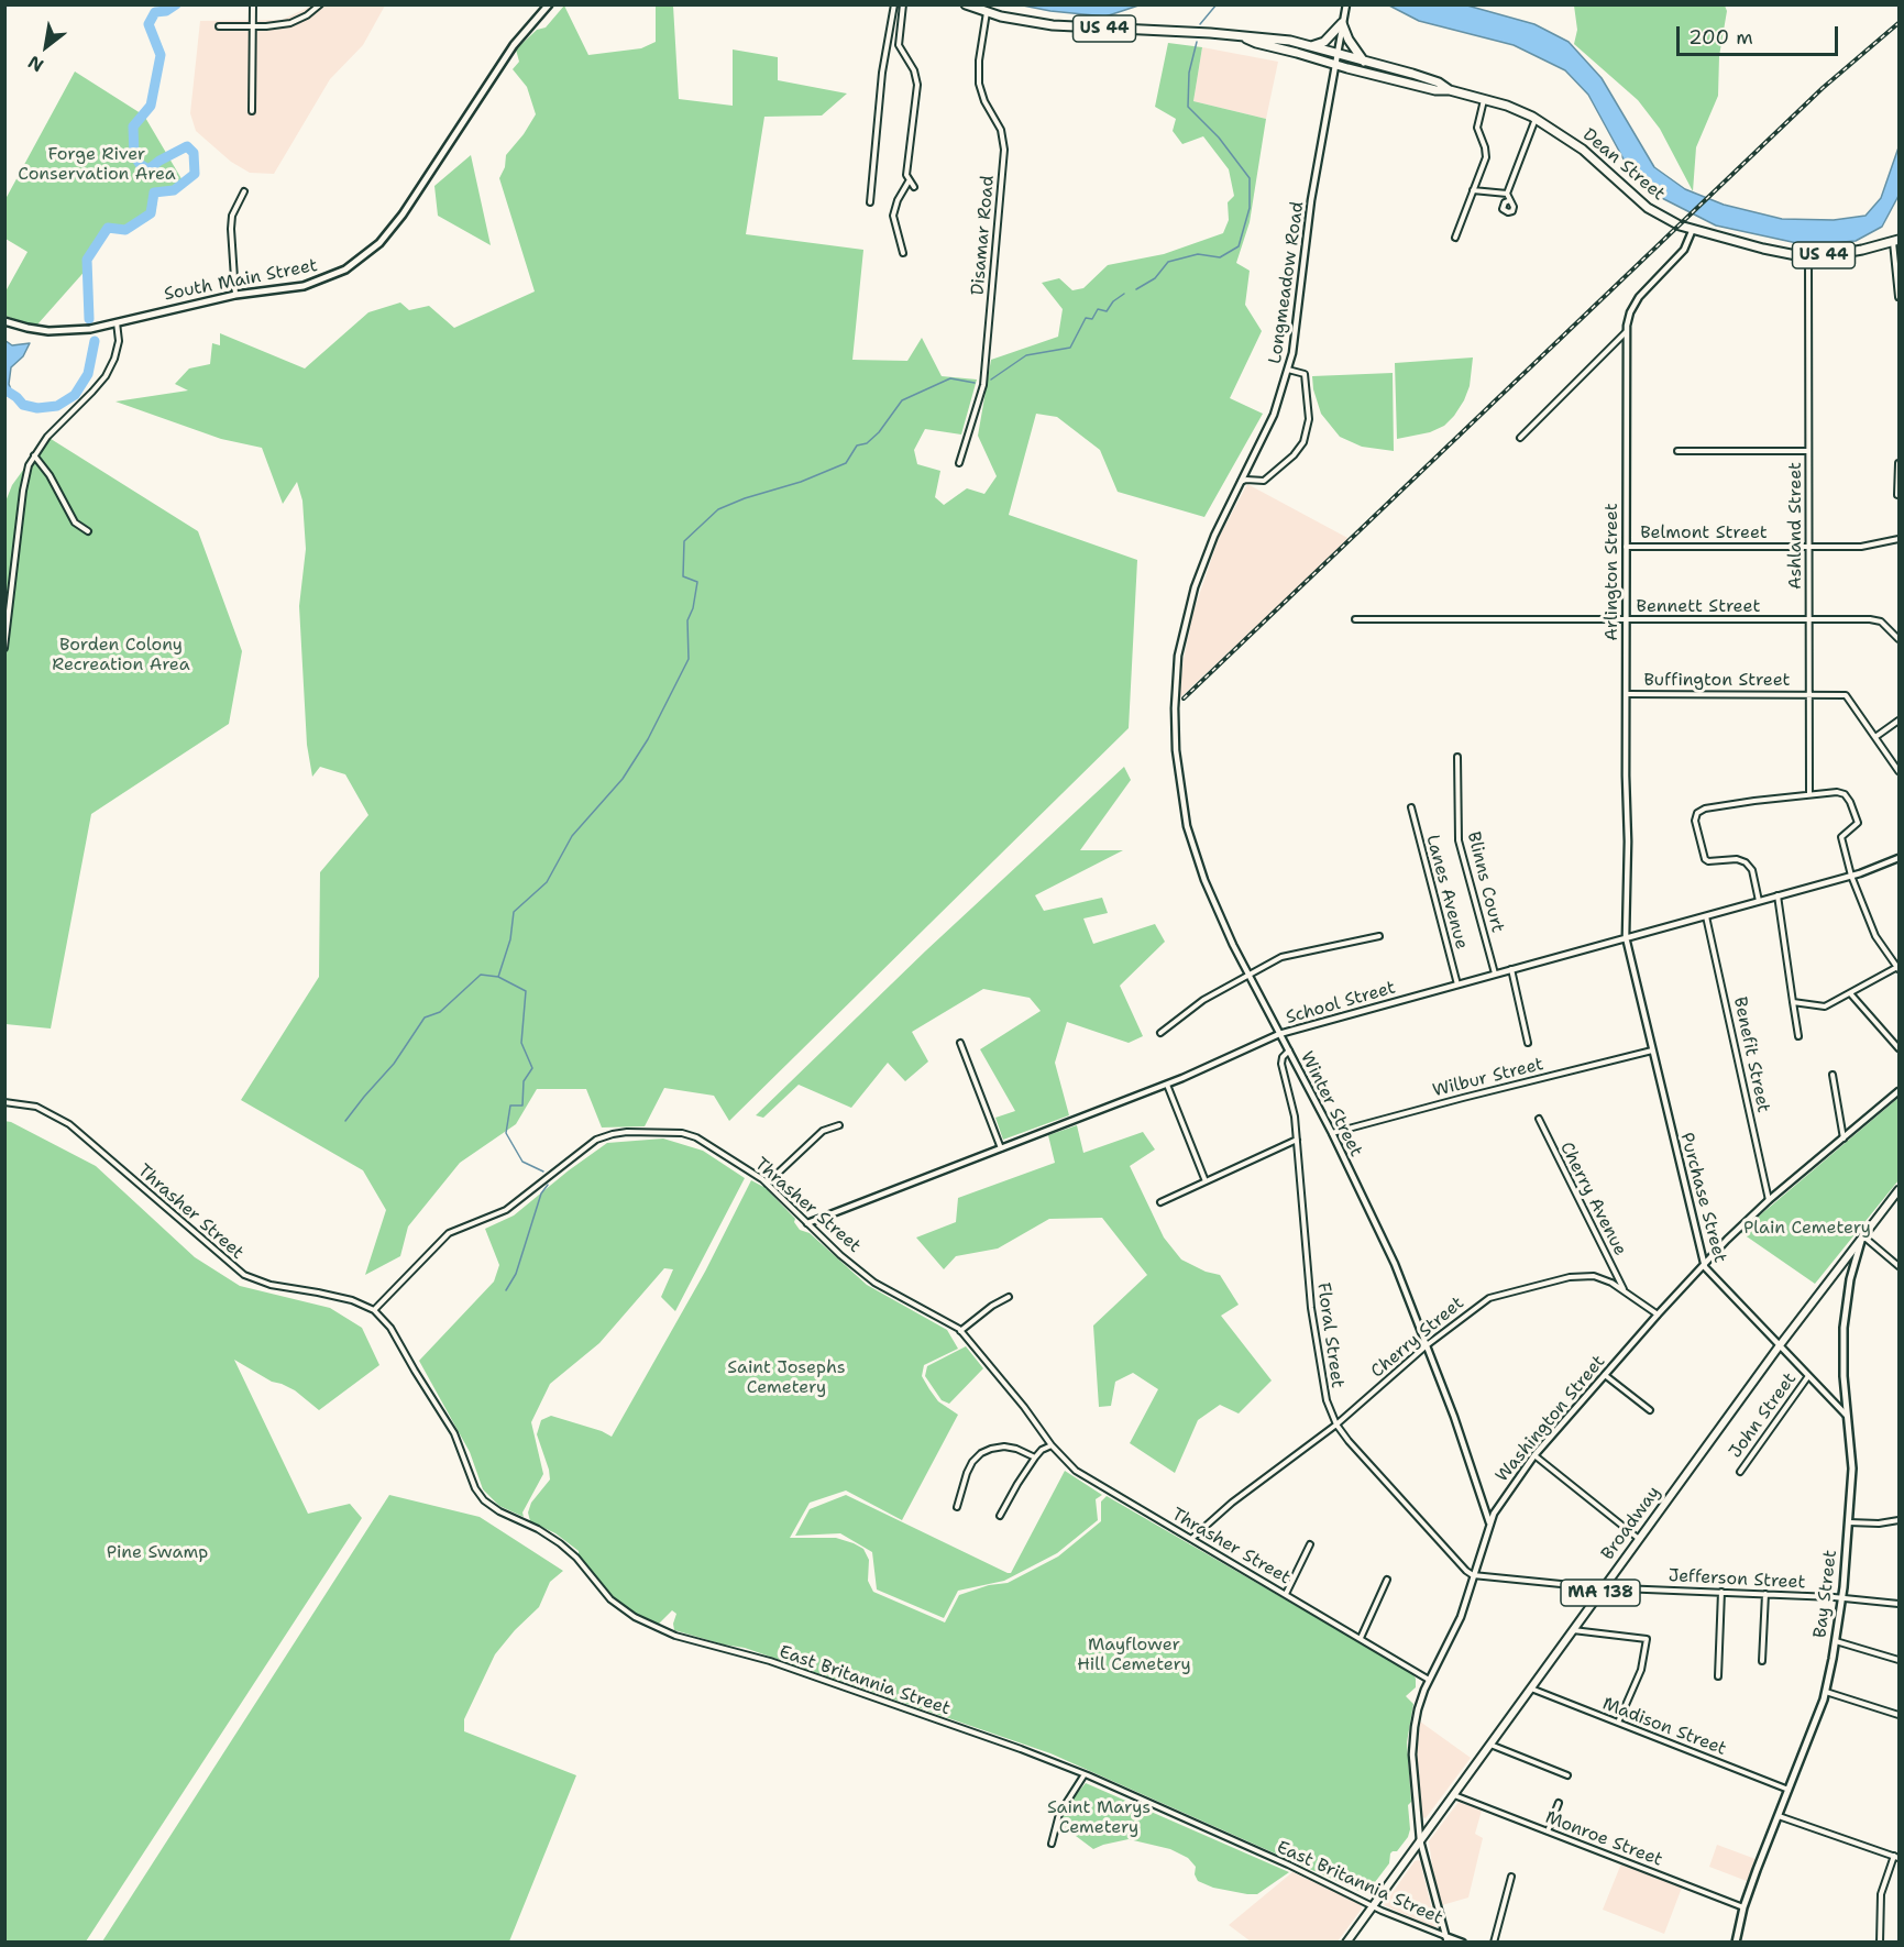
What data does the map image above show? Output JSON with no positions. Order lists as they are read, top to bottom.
{
  "streets": {
    "highway": ["US 44", "Dean Street"],
    "main road": [
      "South Main Street",
      "Broadway",
      "MA 138",
      "Bay Street"
    ],
    "street": [
      "Disamar Road",
      "Longmeadow Road",
      "Ashland Street",
      "Belmont Street",
      "Arlington Street",
      "Bennett Street",
      "Buffington Street",
      "Blinns Court",
      "Lanes Avenue",
      "School Street",
      "Benefit Street",
      "Wilbur Street",
      "Winter Street",
      "Purchase Street",
      "Cherry Avenue",
      "Thrasher Street",
      "Floral Street",
      "Cherry Street",
      "John Street",
      "Washington Street",
      "Jefferson Street",
      "East Britannia Street",
      "Madison Street",
      "Monroe Street"
    ]
  },
  "crossings": [
    ["Dean Street", "Disamar Road"],
    ["Dean Street", "Longmeadow Road"],
    ["Dean Street", "Ashland Street"],
    ["Dean Street", "Arlington Street"],
    ["Longmeadow Road", "Winter Street"],
    ["Ashland Street", "Belmont Street"],
    ["Ashland Street", "Bennett Street"],
    ["Ashland Street", "Buffington Street"],
    ["Belmont Street", "Arlington Street"],
    ["Arlington Street", "Bennett Street"],
    ["Arlington Street", "Buffington Street"],
    ["Arlington Street", "School Street"],
    ["Arlington Street", "Purchase Street"],
    ["Blinns Court", "School Street"],
    ["Lanes Avenue", "School Street"],
    ["School Street", "Benefit Street"],
    ["School Street", "Winter Street"],
    ["School Street", "Purchase Street"],
    ["School Street", "Thrasher Street"],
    ["Benefit Street", "Washington Street"],
    ["Wilbur Street", "Winter Street"],
    ["Wilbur Street", "Purchase Street"],
    ["Winter Street", "Floral Street"],
    ["Winter Street", "Cherry Street"],
    ["Winter Street", "Washington Street"],
    ["Purchase Street", "John Street"],
    ["Purchase Street", "Washington Street"],
    ["Purchase Street", "Broadway"],
    ["Purchase Street", "Bay Street"],
    ["Cherry Avenue", "Cherry Street"],
    ["Thrasher Street", "Cherry Street"],
    ["Thrasher Street", "Washington Street"],
    ["Thrasher Street", "East Britannia Street"],
    ["Floral Street", "Cherry Street"],
    ["Floral Street", "Washington Street"],
    ["Floral Street", "Jefferson Street"],
    ["Cherry Street", "Washington Street"],
    ["Washington Street", "Broadway"],
    ["Washington Street", "Jefferson Street"],
    ["Washington Street", "East Britannia Street"],
    ["Broadway", "Jefferson Street"],
    ["Broadway", "Bay Street"],
    ["Broadway", "East Britannia Street"],
    ["Broadway", "Madison Street"],
    ["Broadway", "Monroe Street"],
    ["Jefferson Street", "Bay Street"],
    ["Bay Street", "Madison Street"],
    ["Bay Street", "Monroe Street"]
  ],
  "parks": [
    "Forge River Conservation Area",
    "Borden Colony Recreation Area",
    "Plain Cemetery",
    "Saint Josephs Cemetery",
    "Pine Swamp",
    "Mayflower Hill Cemetery",
    "Saint Marys Cemetery"
  ],
  "scale_bar": "200 m",
  "north": "bottom left"
}
